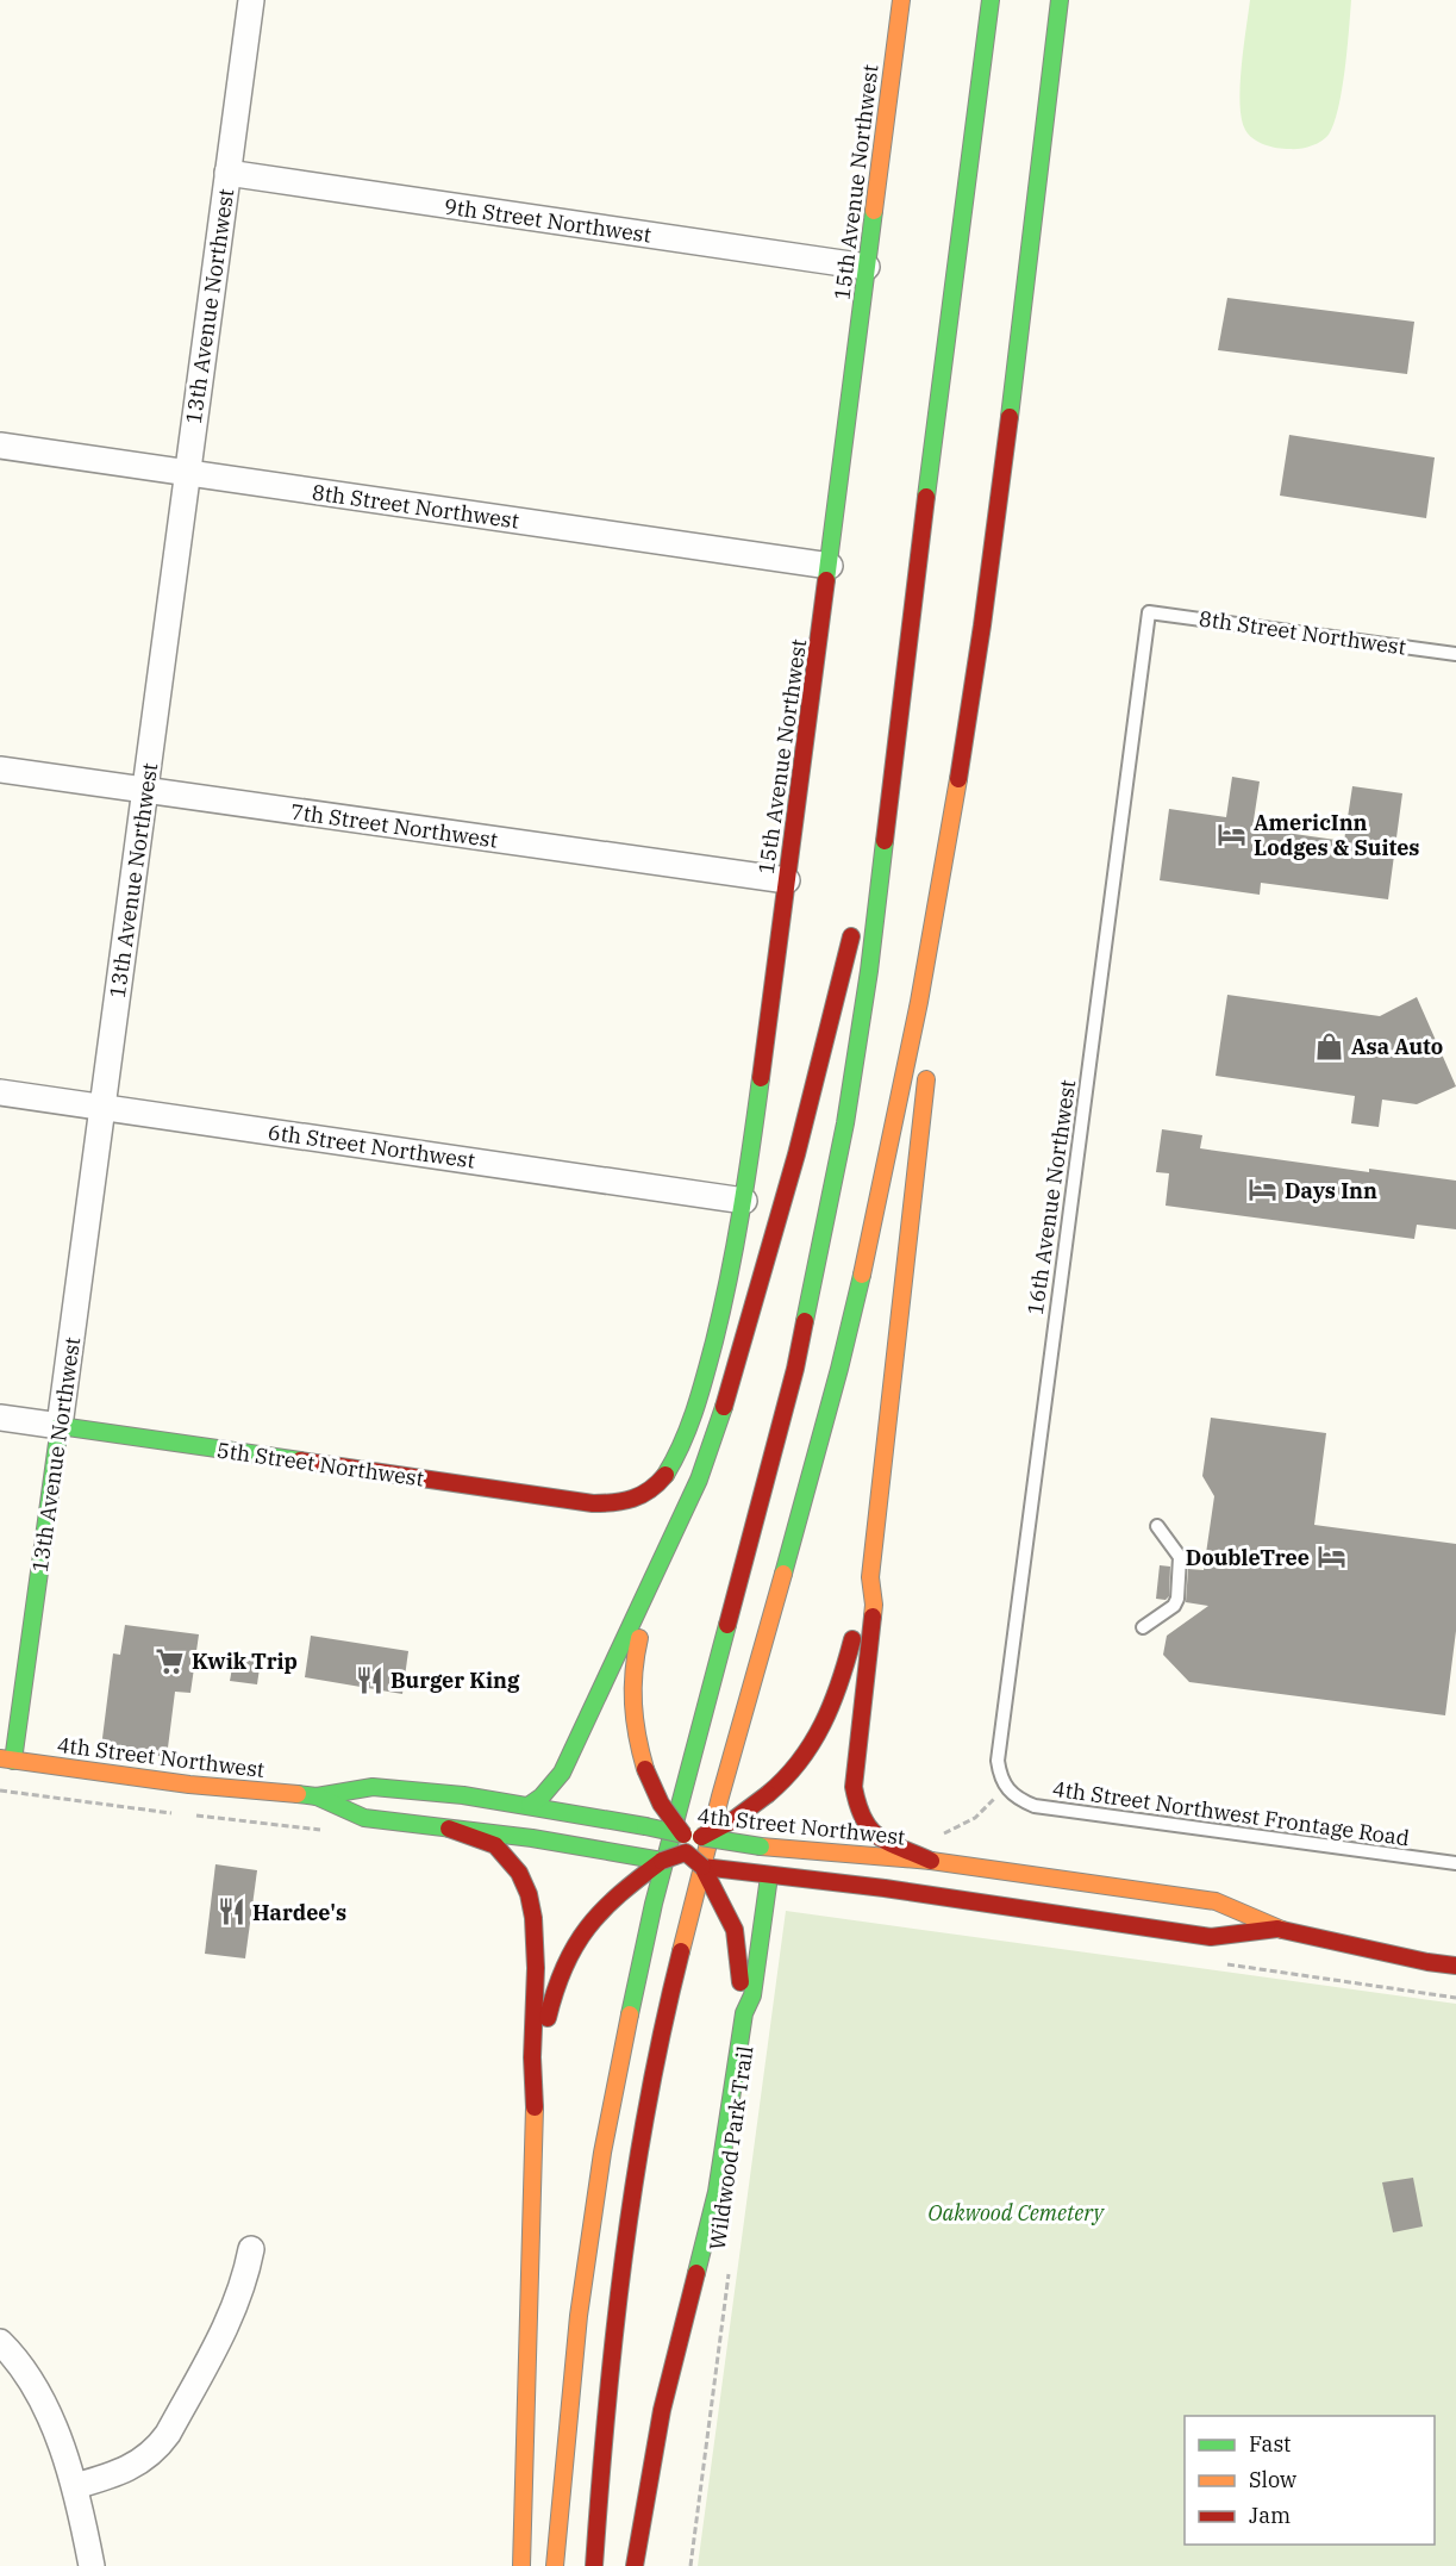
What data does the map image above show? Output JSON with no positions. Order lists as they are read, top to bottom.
{
  "streets": {
    "main road": [
      "15th Avenue Northwest",
      "13th Avenue Northwest",
      "5th Street Northwest",
      "4th Street Northwest"
    ],
    "street": [
      "9th Street Northwest",
      "8th Street Northwest",
      "7th Street Northwest",
      "6th Street Northwest"
    ],
    "lane": ["16th Avenue Northwest", "4th Street Northwest Frontage Road"],
    "path": ["Wildwood Park Trail"]
  },
  "crossings": [
    ["15th Avenue Northwest", "9th Street Northwest"],
    ["15th Avenue Northwest", "8th Street Northwest"],
    ["15th Avenue Northwest", "7th Street Northwest"],
    ["15th Avenue Northwest", "6th Street Northwest"],
    ["15th Avenue Northwest", "5th Street Northwest"],
    ["9th Street Northwest", "13th Avenue Northwest"],
    ["13th Avenue Northwest", "8th Street Northwest"],
    ["13th Avenue Northwest", "7th Street Northwest"],
    ["13th Avenue Northwest", "6th Street Northwest"],
    ["13th Avenue Northwest", "5th Street Northwest"],
    ["13th Avenue Northwest", "4th Street Northwest"],
    ["8th Street Northwest", "16th Avenue Northwest"],
    ["16th Avenue Northwest", "4th Street Northwest Frontage Road"]
  ],
  "parks": ["Oakwood Cemetery"],
  "places": {
    "hotel": ["AmericInn Lodges & Suites", "Days Inn", "DoubleTree"],
    "shop": ["Asa Auto"],
    "supermarket": ["Kwik Trip"],
    "restaurant": ["Burger King", "Hardee's"]
  },
  "legend": ["Fast", "Slow", "Jam"]
}
